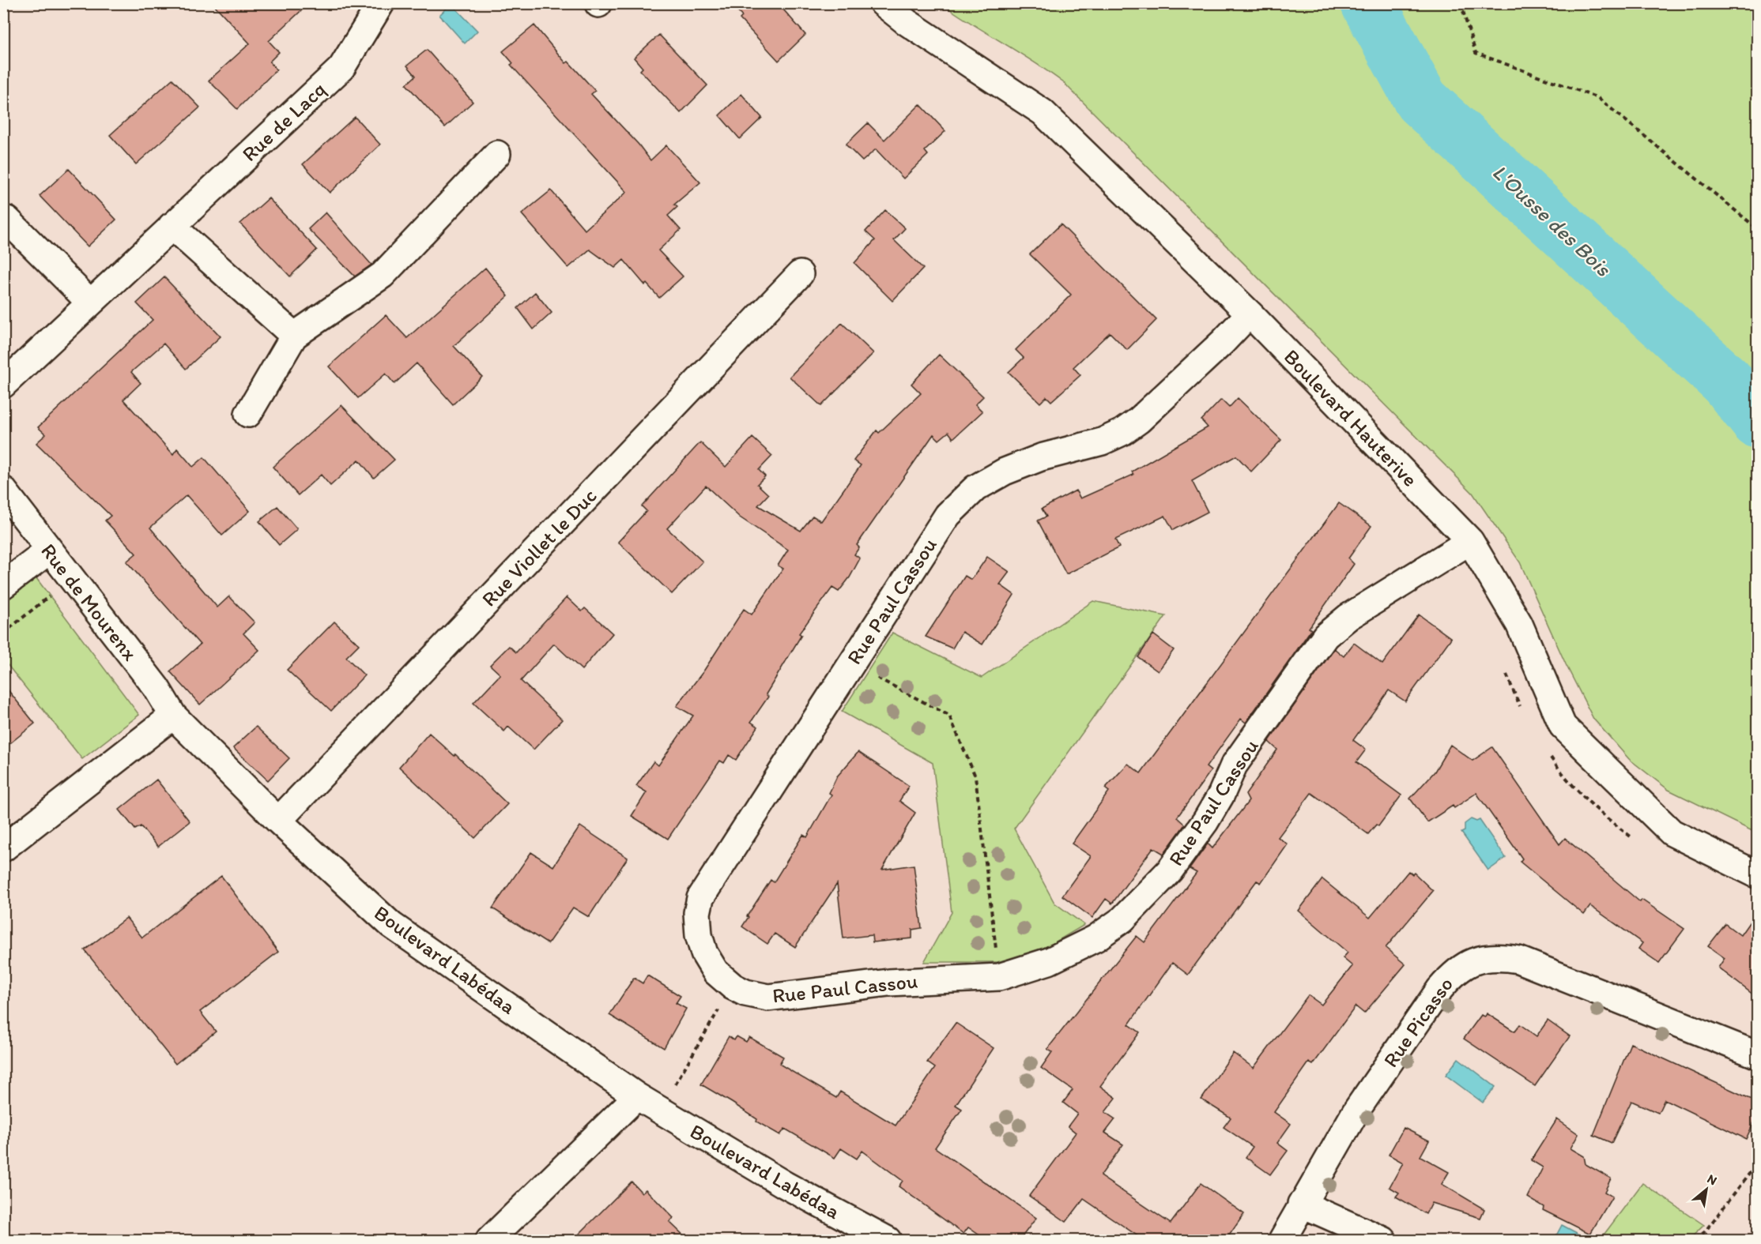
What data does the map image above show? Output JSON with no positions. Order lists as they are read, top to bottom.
{
  "streets": {
    "street": [
      "Rue de Lacq",
      "Boulevard Hauterive",
      "Rue Viollet le Duc",
      "Rue Paul Cassou",
      "Rue de Mourenx",
      "Boulevard Labédaa",
      "Rue Picasso"
    ]
  },
  "crossings": [
    ["Boulevard Hauterive", "Rue Paul Cassou"],
    ["Rue Viollet le Duc", "Boulevard Labédaa"],
    ["Rue de Mourenx", "Boulevard Labédaa"]
  ],
  "water": ["L'Ousse des Bois"],
  "north": "top right"
}
